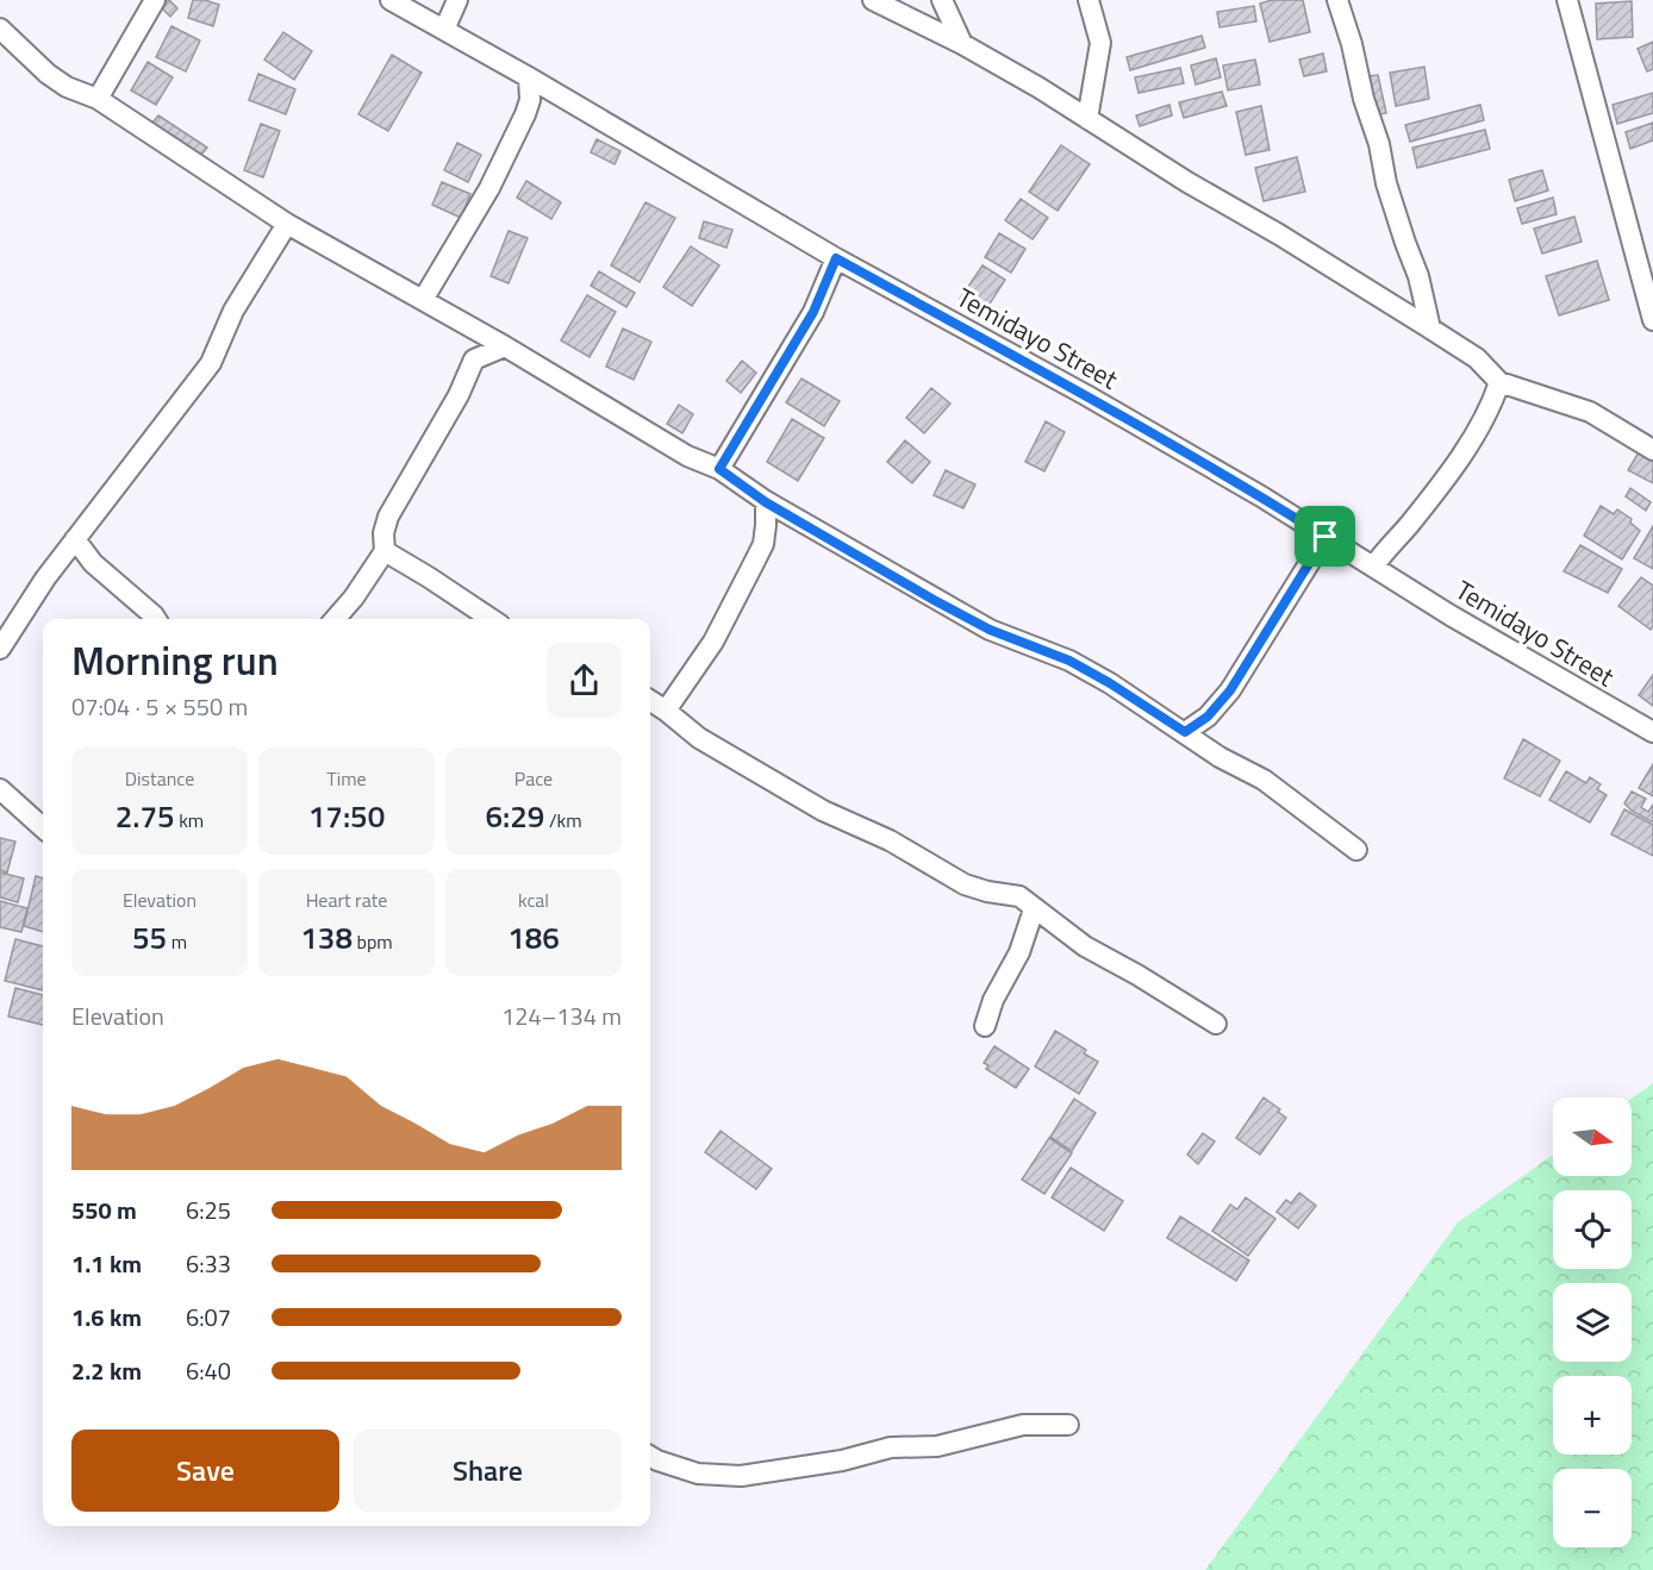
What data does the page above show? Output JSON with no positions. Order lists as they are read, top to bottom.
{
  "streets": {
    "street": ["Temidayo Street"]
  },
  "north": "right",
  "page": {
    "heading": ["Morning run", "07:04 · 5 × 550 m"],
    "stats": [
      ["Distance", "2.75 km"],
      ["Time", "17:50"],
      ["Pace", "6:29 /km"],
      ["Elevation", "55 m"],
      ["Heart rate", "138 bpm"],
      ["kcal", "186"]
    ],
    "chart": ["Elevation", "124–134 m"],
    "map_buttons": ["+", "−"],
    "list": [
      {
        "name": "550 m",
        "note": "6:25"
      },
      {
        "name": "1.1 km",
        "note": "6:33"
      },
      {
        "name": "1.6 km",
        "note": "6:07"
      },
      {
        "name": "2.2 km",
        "note": "6:40"
      }
    ],
    "buttons": ["Save", "Share"]
  }
}
